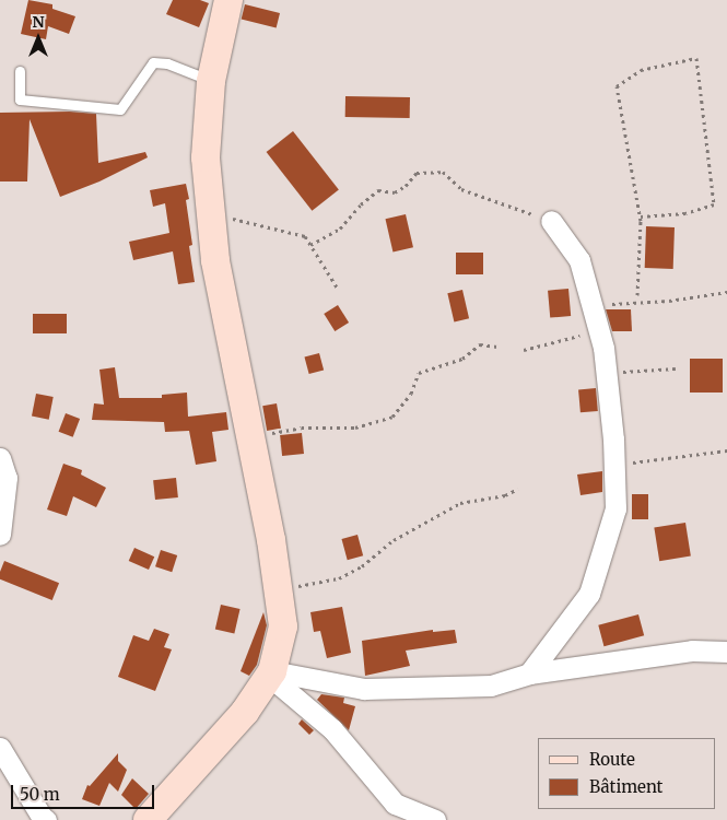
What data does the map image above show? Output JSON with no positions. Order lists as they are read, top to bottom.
{
  "legend": ["Route", "Bâtiment"],
  "scale_bar": "50 m",
  "north": "top"
}
